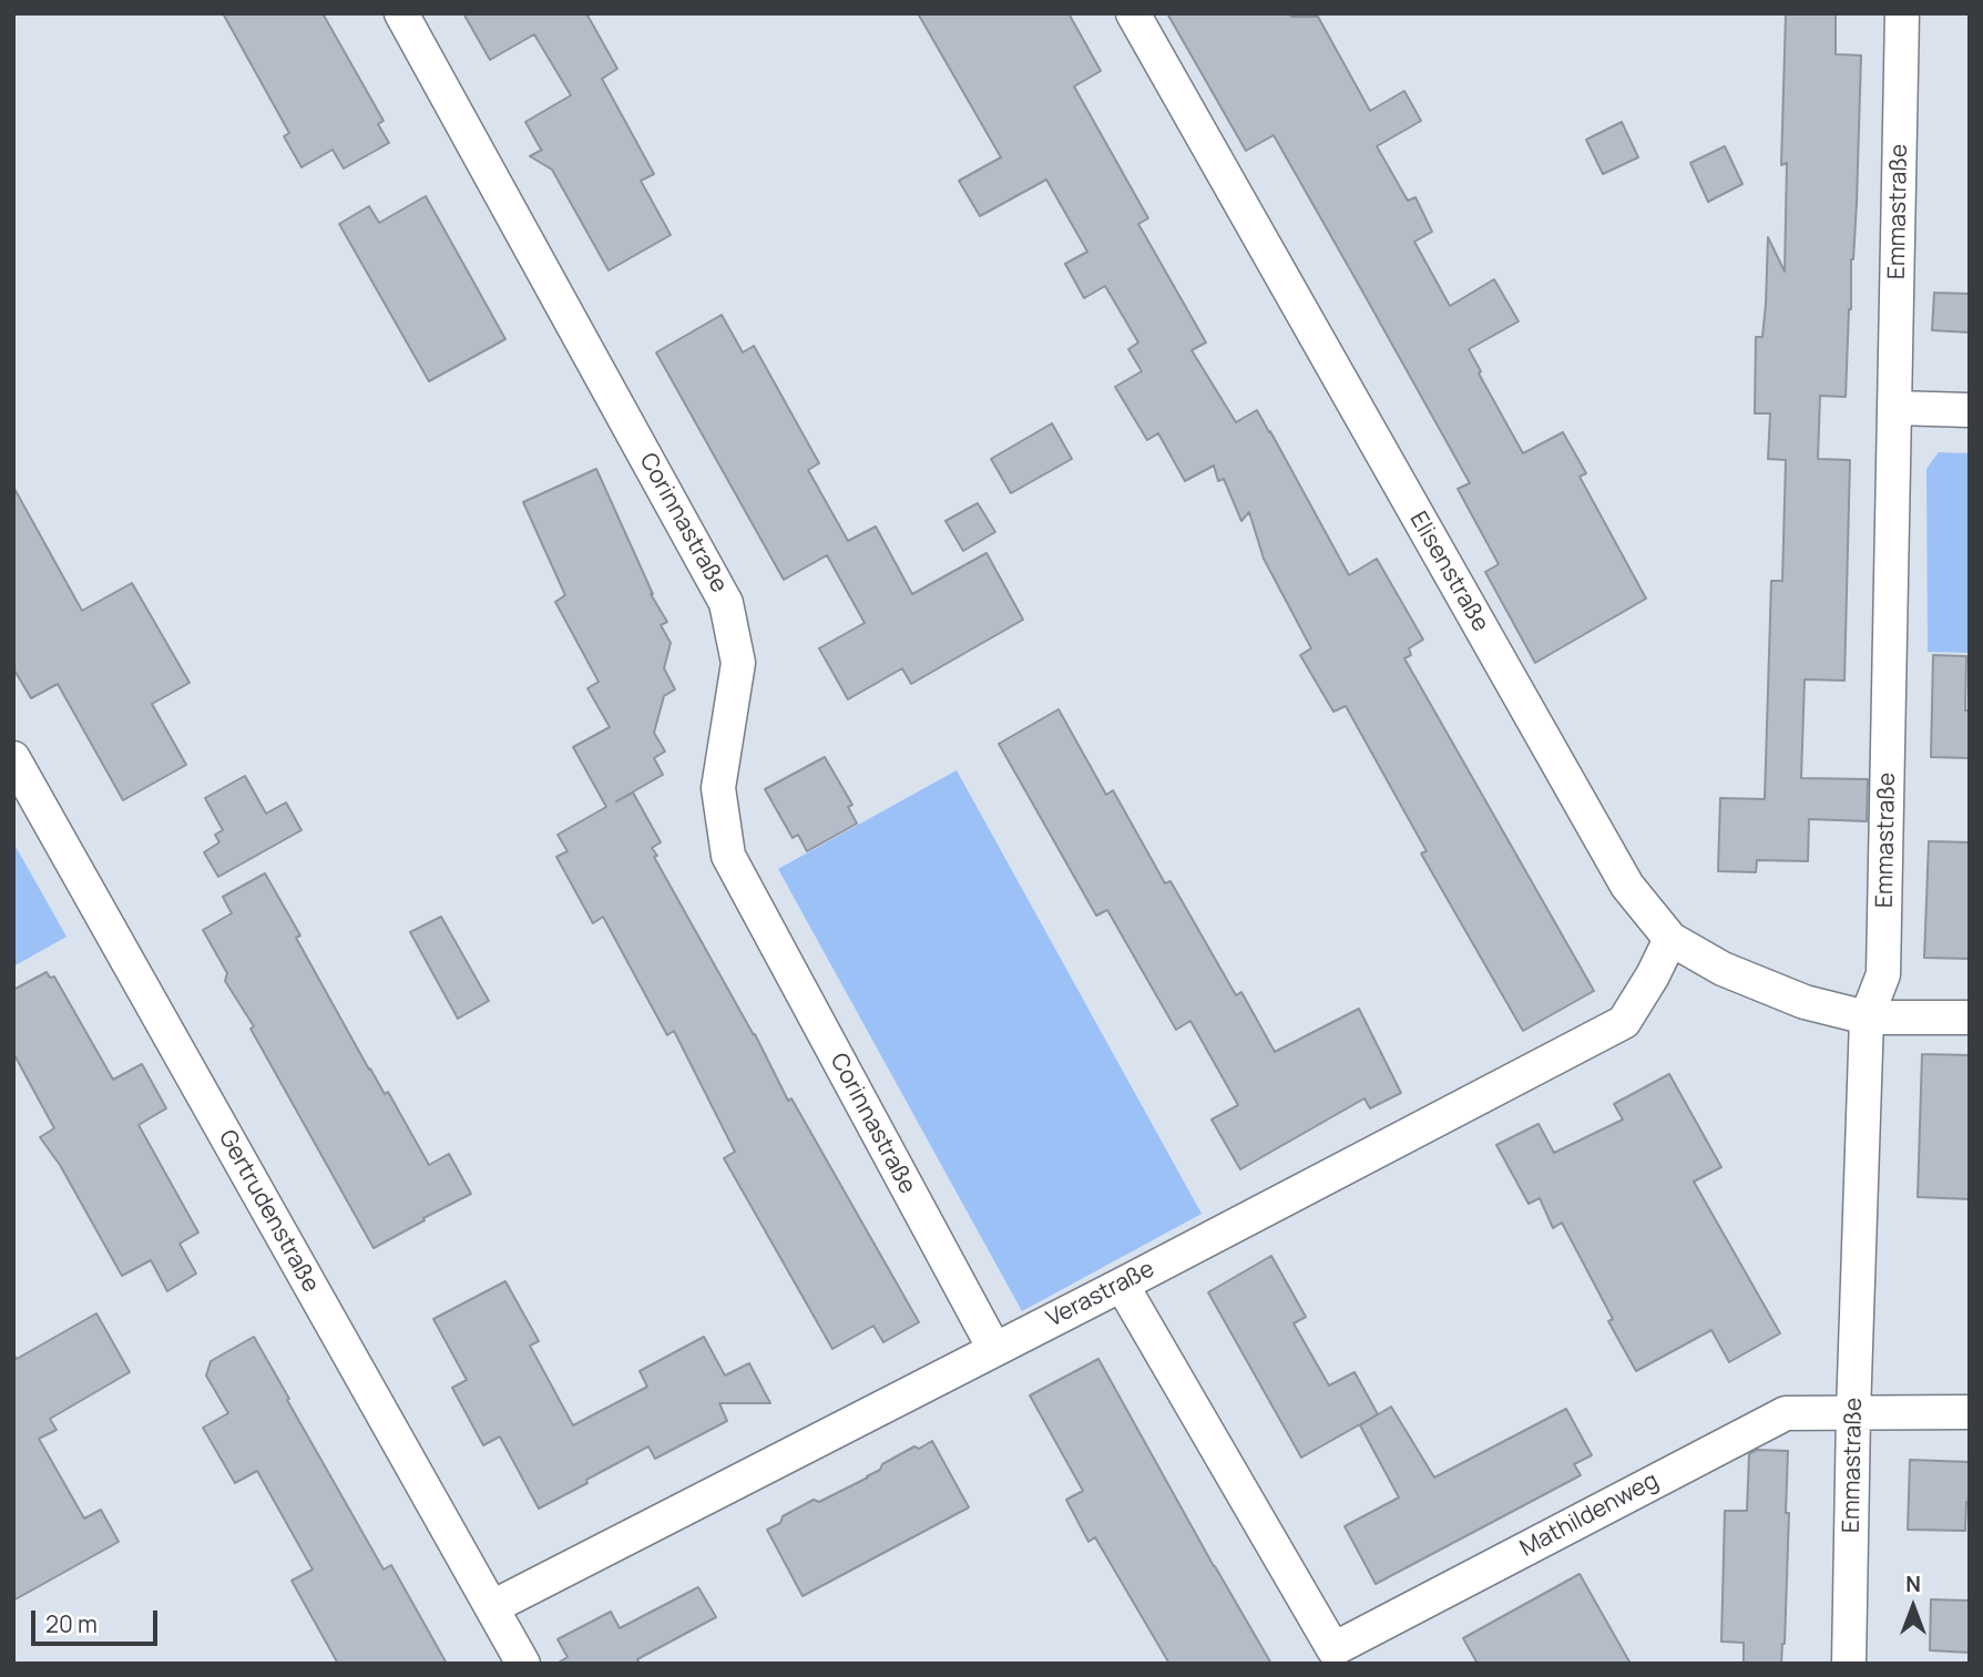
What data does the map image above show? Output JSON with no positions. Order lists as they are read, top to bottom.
{
  "streets": {
    "street": [
      "Emmastraße",
      "Corinnastraße",
      "Elisenstraße",
      "Gertrudenstraße",
      "Verastraße",
      "Mathildenweg"
    ]
  },
  "crossings": [
    ["Emmastraße", "Elisenstraße"],
    ["Emmastraße", "Mathildenweg"],
    ["Corinnastraße", "Verastraße"],
    ["Elisenstraße", "Verastraße"],
    ["Gertrudenstraße", "Verastraße"],
    ["Verastraße", "Mathildenweg"]
  ],
  "scale_bar": "20 m",
  "north": "top"
}
